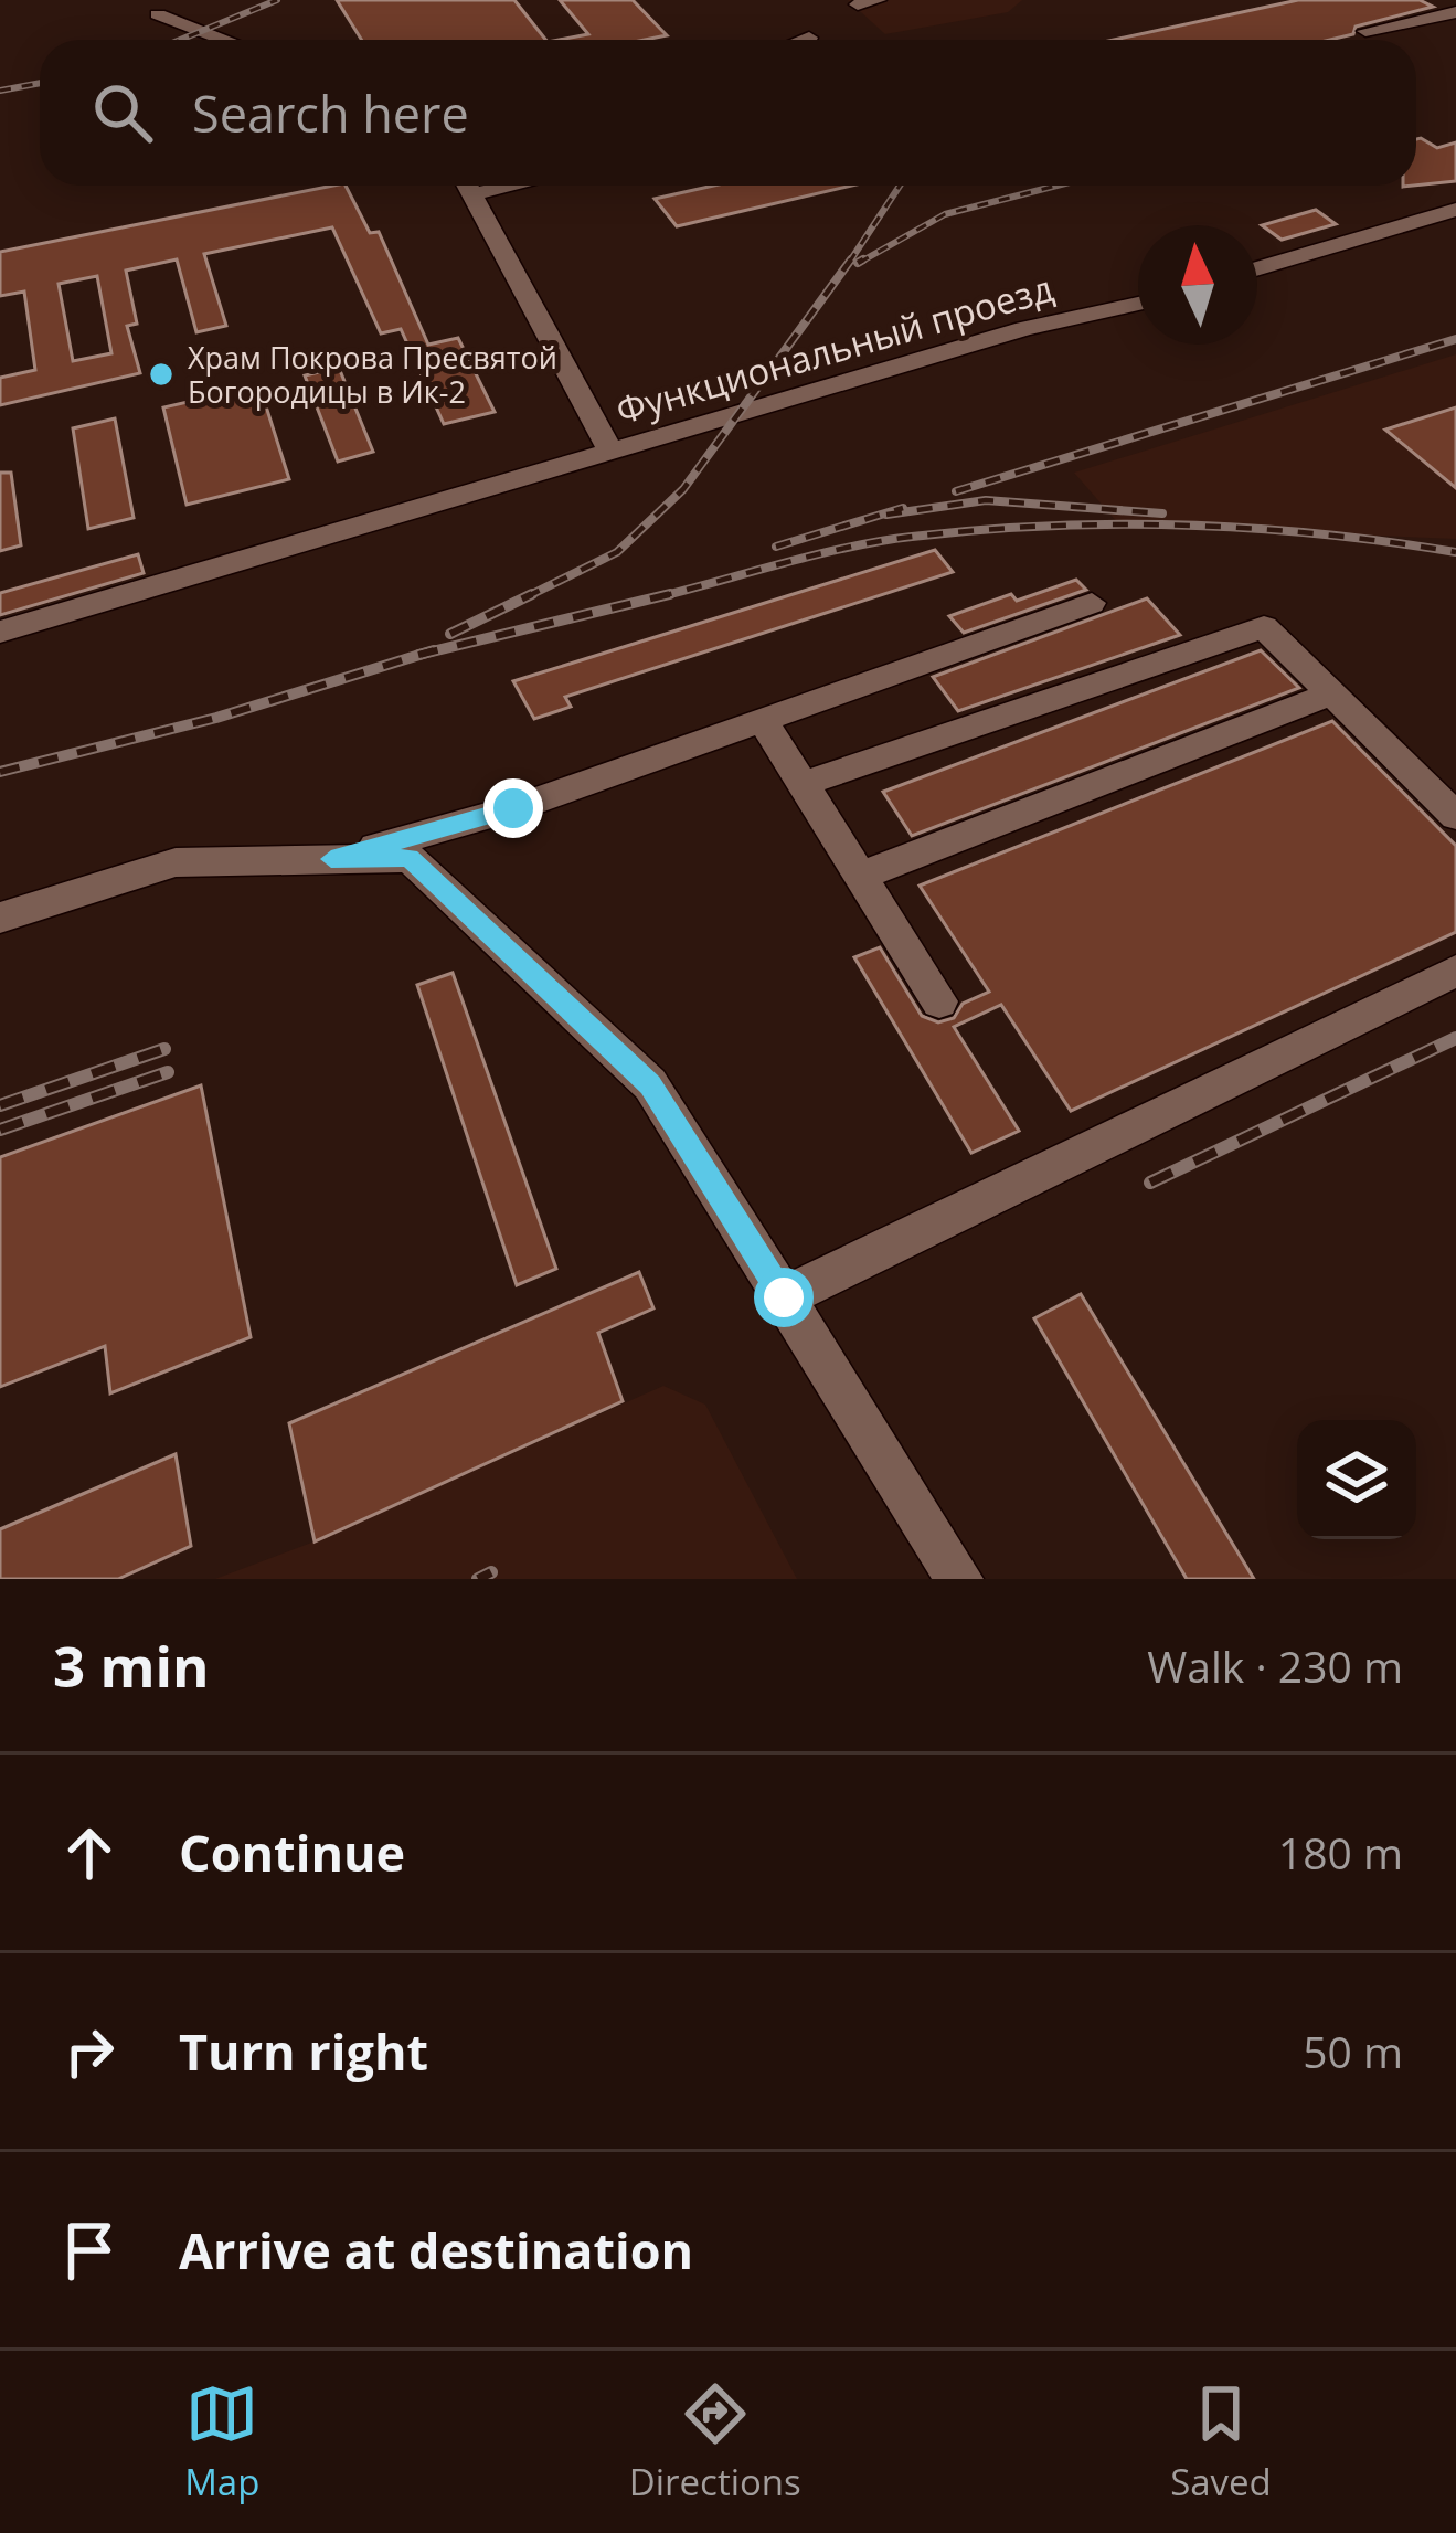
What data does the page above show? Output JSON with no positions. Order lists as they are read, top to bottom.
{
  "streets": {
    "street": ["Функциональный проезд"]
  },
  "places": ["Храм Покрова Пресвятой Богородицы в Ик-2"],
  "north": "top",
  "page": {
    "search": "Search here",
    "heading": ["3 min", "Walk · 230 m"],
    "list": [
      ["Continue", "180 m"],
      ["Turn right", "50 m"],
      "Arrive at destination"
    ],
    "nav": ["Map", "Directions", "Saved"]
  }
}
